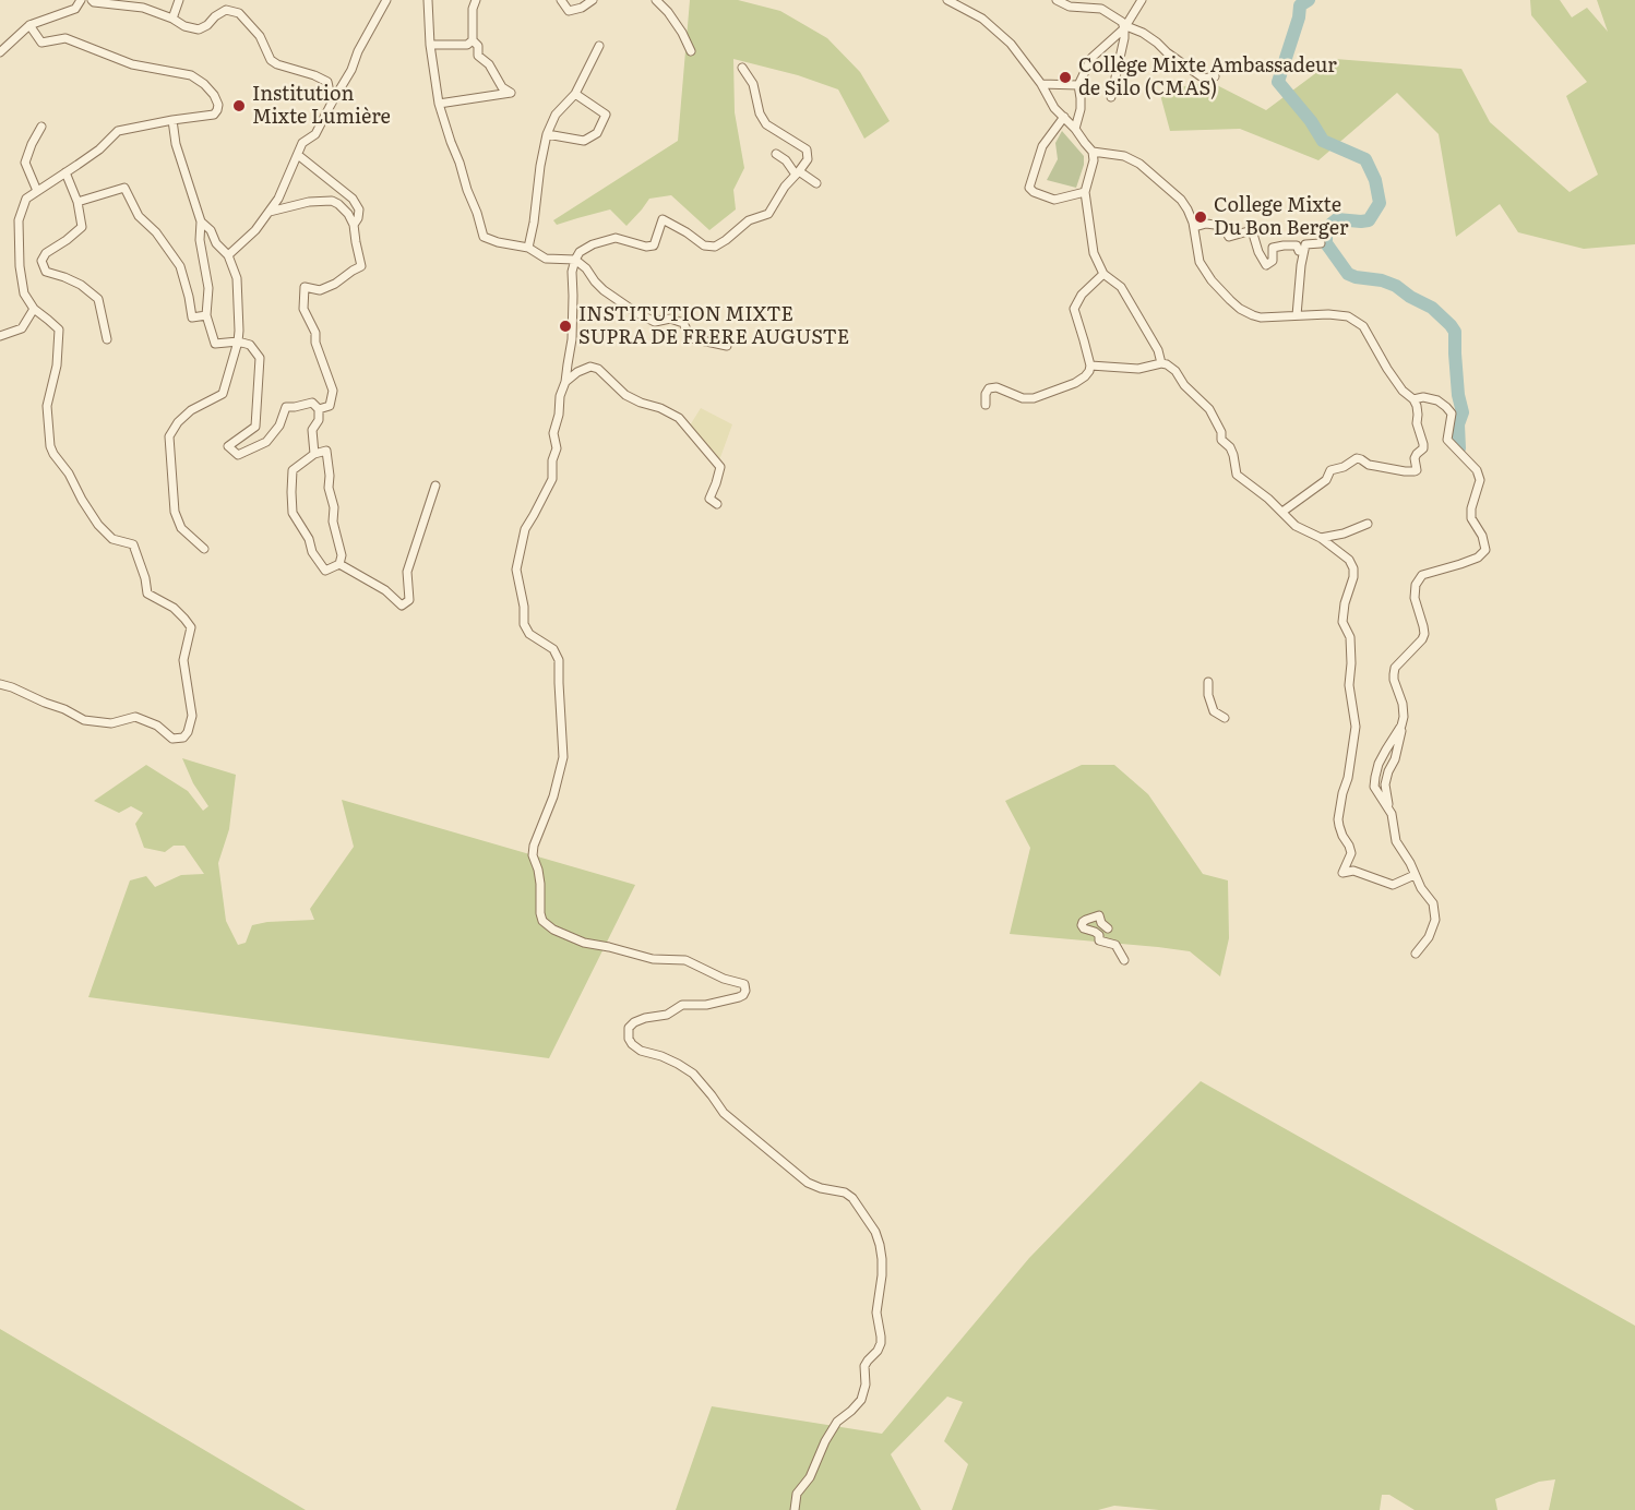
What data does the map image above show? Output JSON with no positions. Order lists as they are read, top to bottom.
{
  "places": [
    "Collège Mixte Ambassadeur de Silo (CMAS)",
    "Institution Mixte Lumière",
    "College Mixte Du Bon Berger",
    "INSTITUTION MIXTE SUPRA DE FRERE AUGUSTE"
  ]
}
